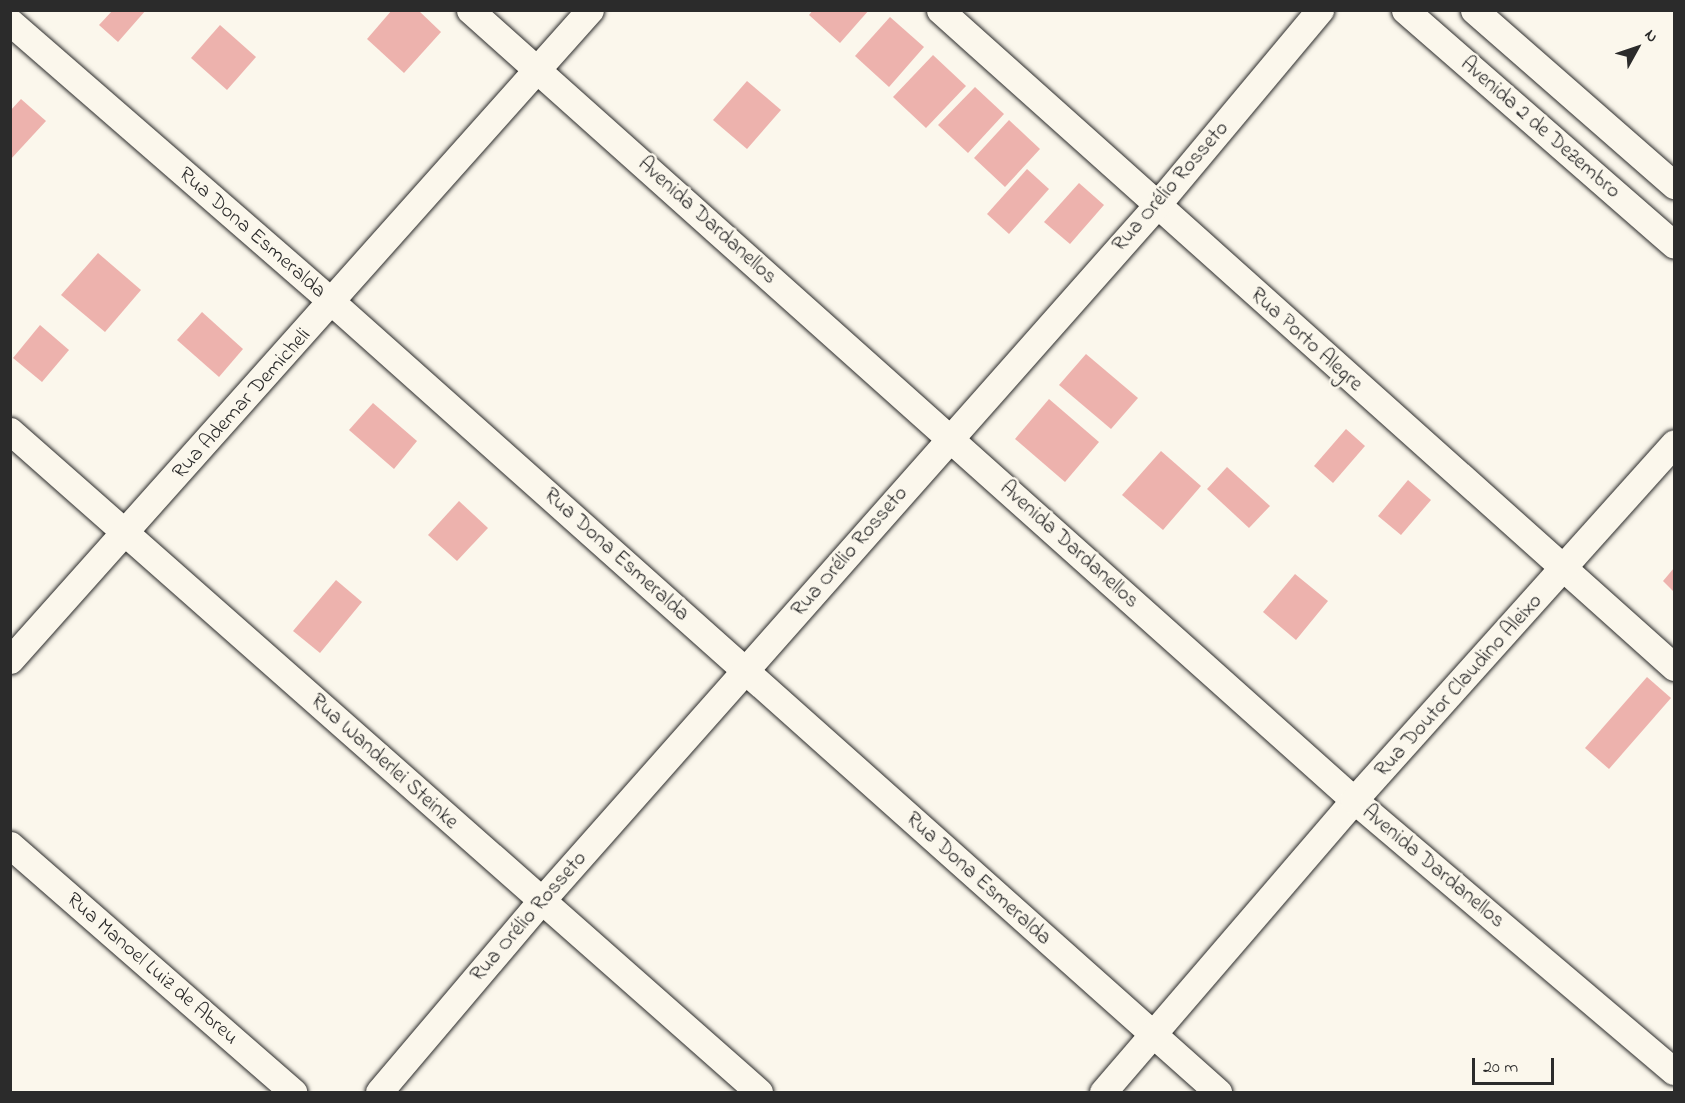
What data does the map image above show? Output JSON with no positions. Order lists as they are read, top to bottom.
{
  "streets": {
    "street": [
      "Avenida 2 de Dezembro",
      "Rua Orélio Rosseto",
      "Avenida Dardanellos",
      "Rua Dona Esmeralda",
      "Rua Porto Alegre",
      "Rua Ademar Demicheli",
      "Rua Doutor Claudino Aleixo",
      "Rua Wanderlei Steinke",
      "Rua Manoel Luiz de Abreu"
    ]
  },
  "crossings": [
    ["Rua Orélio Rosseto", "Avenida Dardanellos"],
    ["Rua Orélio Rosseto", "Rua Dona Esmeralda"],
    ["Rua Orélio Rosseto", "Rua Porto Alegre"],
    ["Rua Orélio Rosseto", "Rua Wanderlei Steinke"],
    ["Avenida Dardanellos", "Rua Ademar Demicheli"],
    ["Avenida Dardanellos", "Rua Doutor Claudino Aleixo"],
    ["Rua Dona Esmeralda", "Rua Ademar Demicheli"],
    ["Rua Dona Esmeralda", "Rua Doutor Claudino Aleixo"],
    ["Rua Porto Alegre", "Rua Doutor Claudino Aleixo"],
    ["Rua Ademar Demicheli", "Rua Wanderlei Steinke"]
  ],
  "scale_bar": "20 m",
  "north": "top right"
}
